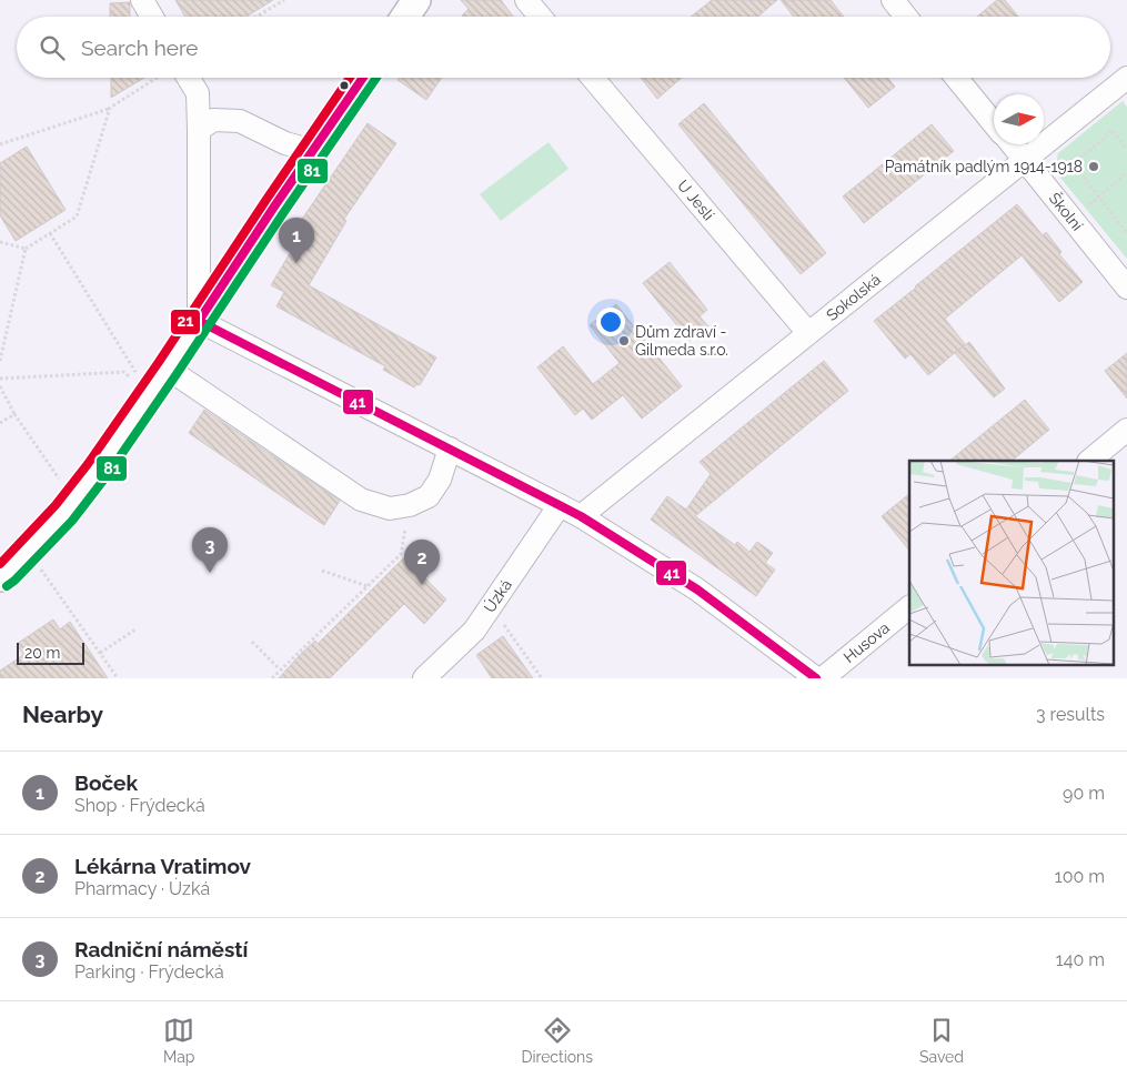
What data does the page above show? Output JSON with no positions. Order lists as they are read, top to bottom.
{
  "streets": {
    "street": [
      "U Jeslí",
      "Školní",
      "Sokolská",
      "Úzká",
      "Husova"
    ]
  },
  "crossings": [
    ["U Jeslí", "Sokolská"],
    ["Školní", "Sokolská"]
  ],
  "places": ["Památník padlým 1914-1918", "Dům zdraví - Gilmeda s.r.o."],
  "lines": ["transit line 41", "transit line 81", "transit line 21"],
  "scale_bar": "20 m",
  "north": "right",
  "page": {
    "search": "Search here",
    "pins": ["1", "3", "2"],
    "scale": "20 m",
    "heading": ["Nearby", "3 results"],
    "list": [
      {
        "mark": "1",
        "name": "Boček",
        "note": "Shop · Frýdecká",
        "value": "90 m"
      },
      {
        "mark": "2",
        "name": "Lékárna Vratimov",
        "note": "Pharmacy · Úzká",
        "value": "100 m"
      },
      {
        "mark": "3",
        "name": "Radniční náměstí",
        "note": "Parking · Frýdecká",
        "value": "140 m"
      }
    ],
    "nav": ["Map", "Directions", "Saved"]
  }
}
